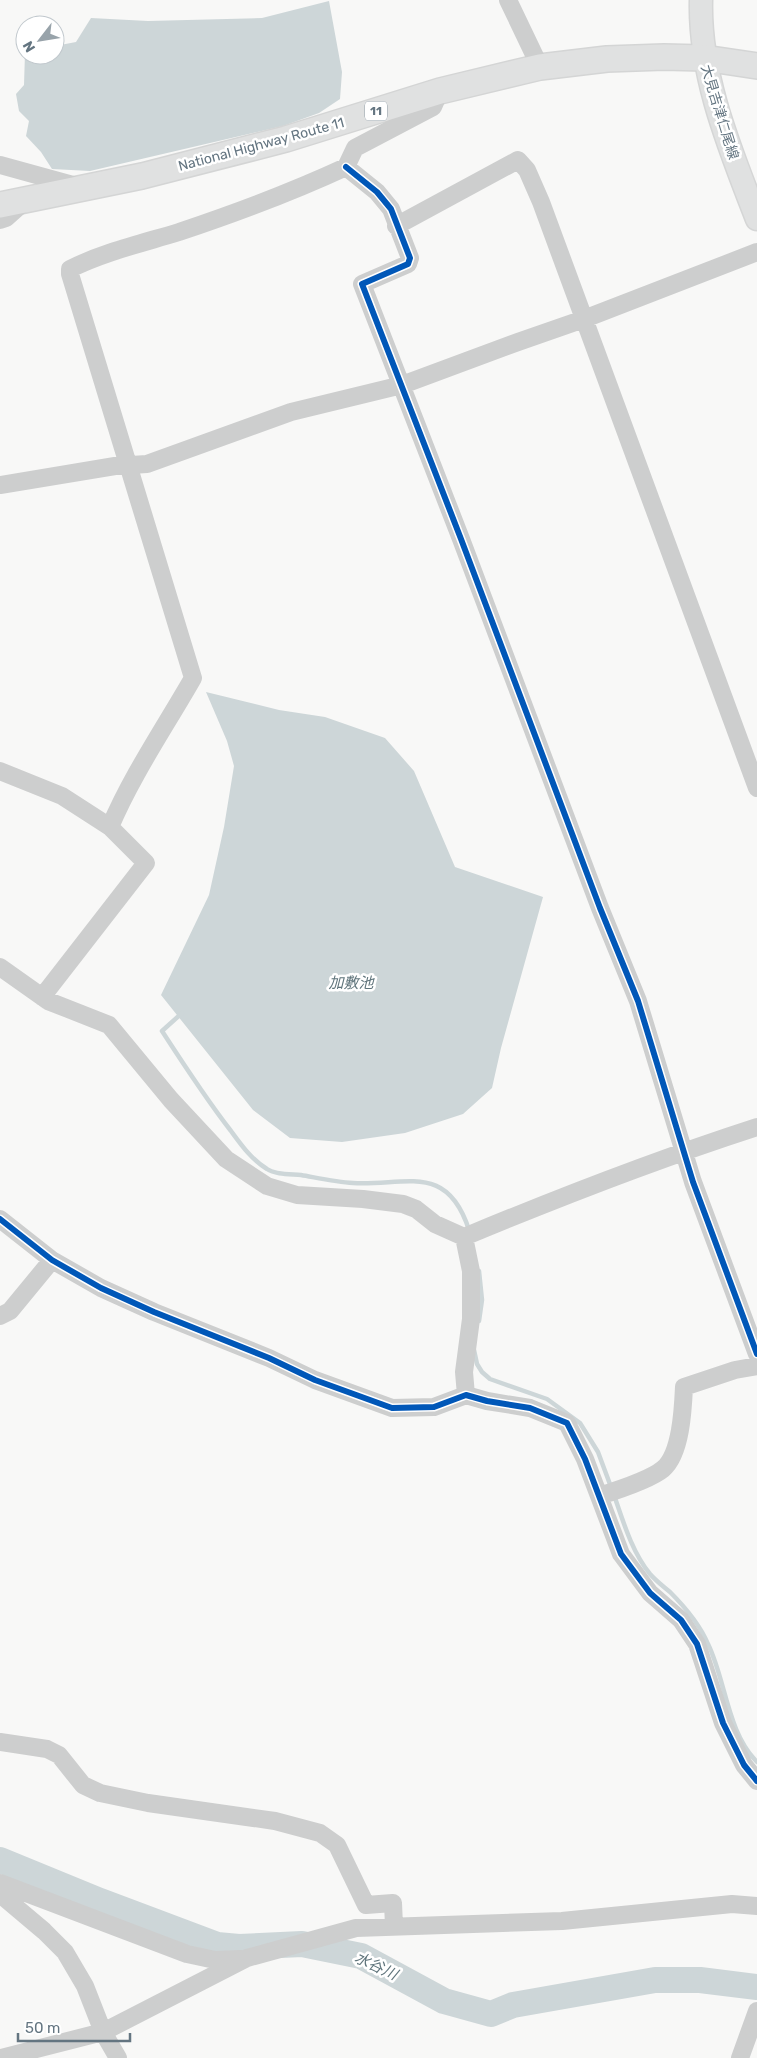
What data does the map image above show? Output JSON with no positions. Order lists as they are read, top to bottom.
{
  "streets": {
    "highway": ["11", "National Highway Route 11"],
    "main road": ["大見吉津仁尾線"]
  },
  "crossings": [
    ["大見吉津仁尾線", "National Highway Route 11"]
  ],
  "water": ["加敷池", "水谷川"],
  "scale_bar": "50 m",
  "north": "bottom left"
}
